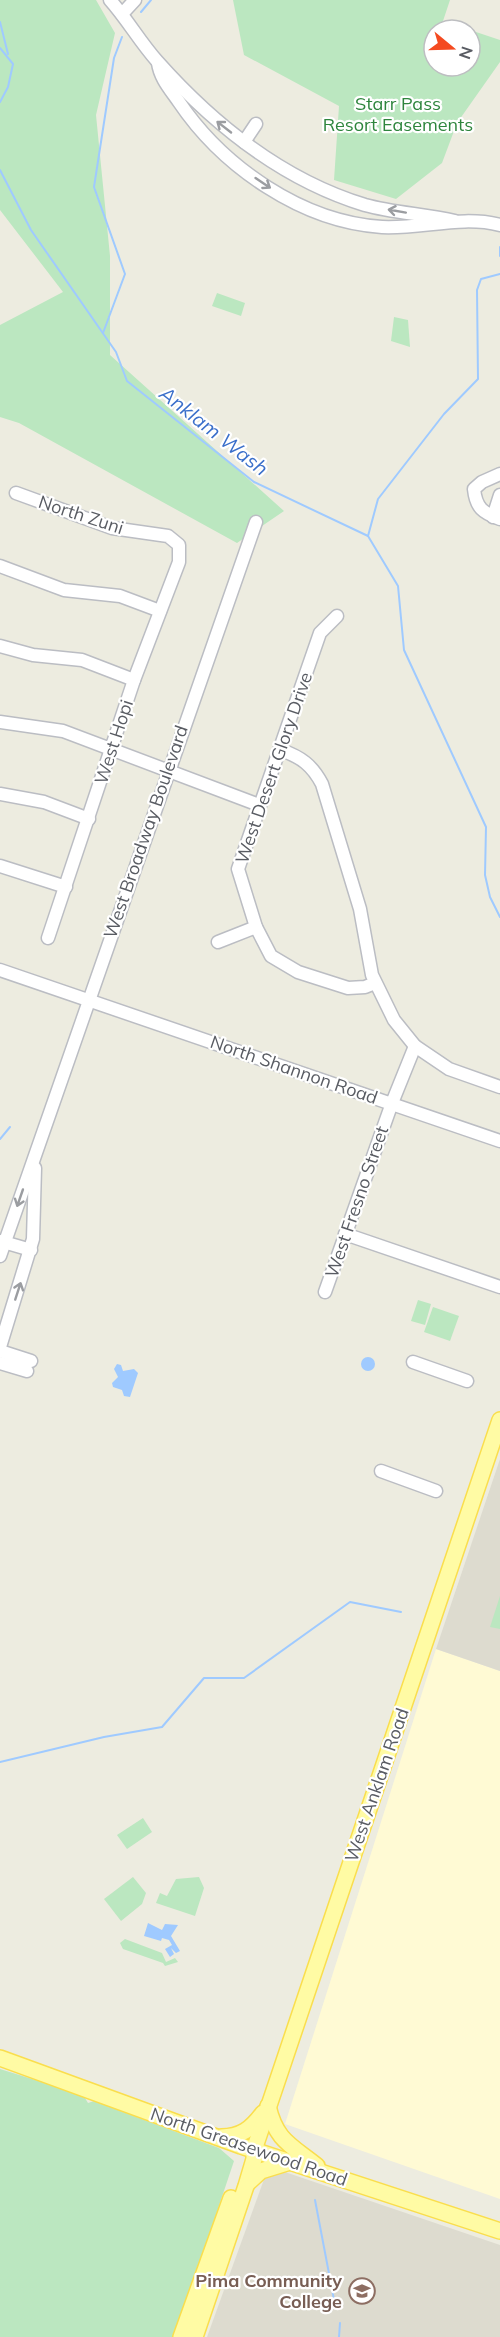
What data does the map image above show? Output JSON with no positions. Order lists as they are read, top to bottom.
{
  "streets": {
    "main road": ["West Anklam Road", "North Greasewood Road"],
    "street": [
      "North Zuni",
      "West Hopi",
      "West Desert Glory Drive",
      "West Broadway Boulevard",
      "North Shannon Road",
      "West Fresno Street"
    ]
  },
  "crossings": [
    ["North Zuni", "West Hopi"],
    ["West Broadway Boulevard", "North Shannon Road"],
    ["North Shannon Road", "West Fresno Street"],
    ["West Anklam Road", "North Greasewood Road"]
  ],
  "water": ["Anklam Wash"],
  "parks": ["Starr Pass Resort Easements"],
  "places": {
    "school or university": ["Pima Community College"]
  },
  "north": "right"
}
